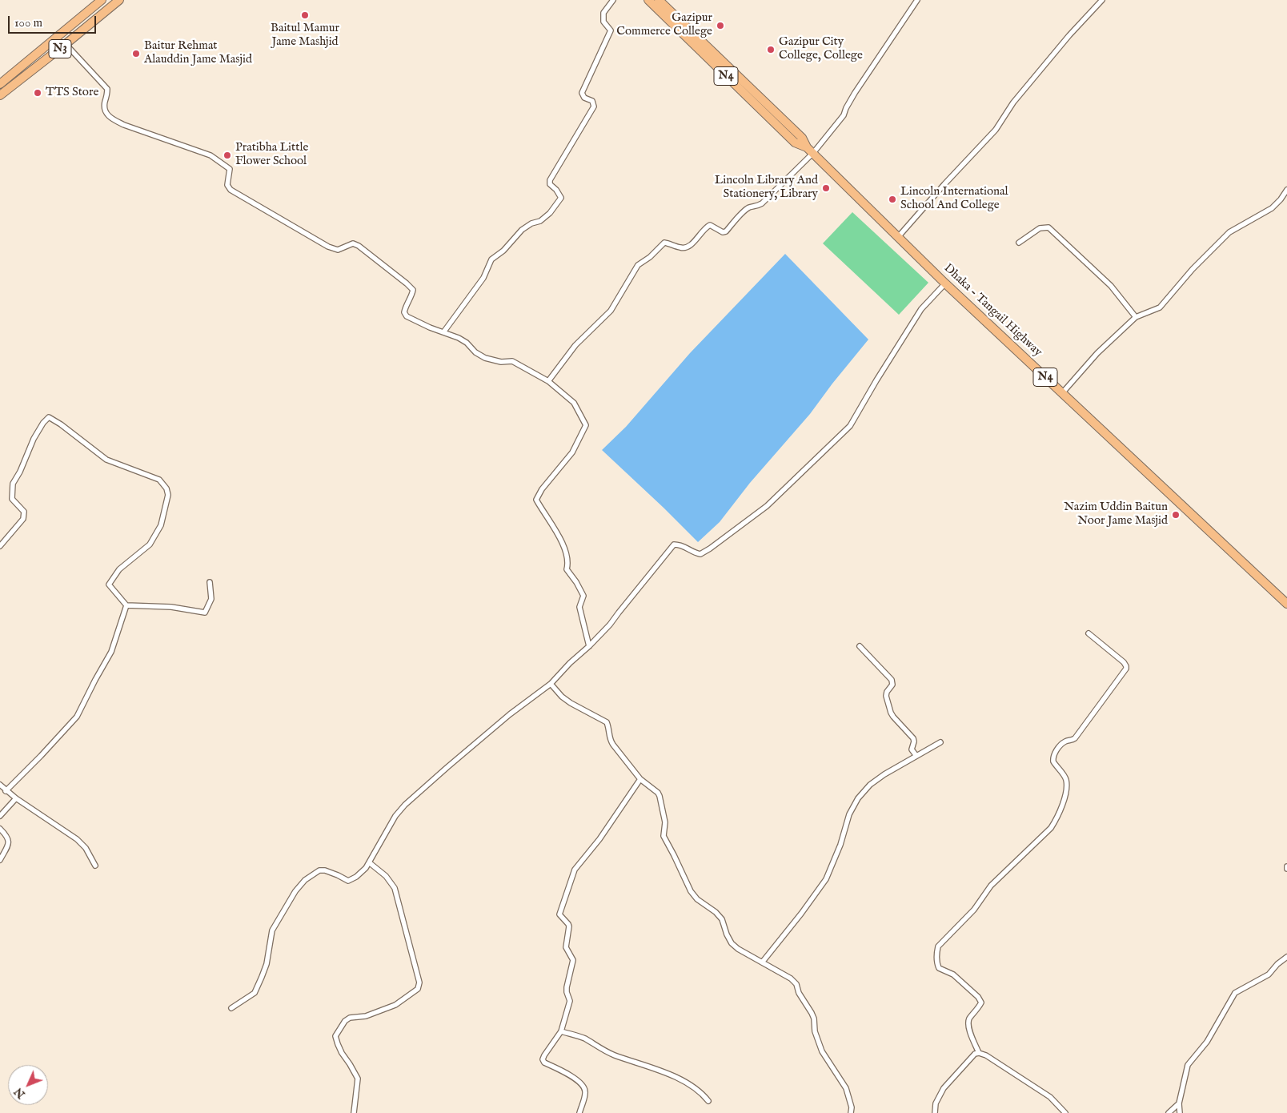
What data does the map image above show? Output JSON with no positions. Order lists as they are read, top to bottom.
{
  "streets": {
    "highway": ["N3", "N4", "Dhaka - Tangail Highway"]
  },
  "places": [
    "Baitul Mamur Jame Mashjid",
    "Gazipur Commerce College",
    "Gazipur City College, College",
    "Baitur Rehmat Alauddin Jame Masjid",
    "TTS Store",
    "Pratibha Little Flower School",
    "Lincoln Library And Stationery, Library",
    "Lincoln International School And College",
    "Nazim Uddin Baitun Noor Jame Masjid"
  ],
  "scale_bar": "100 m",
  "north": "bottom left"
}
